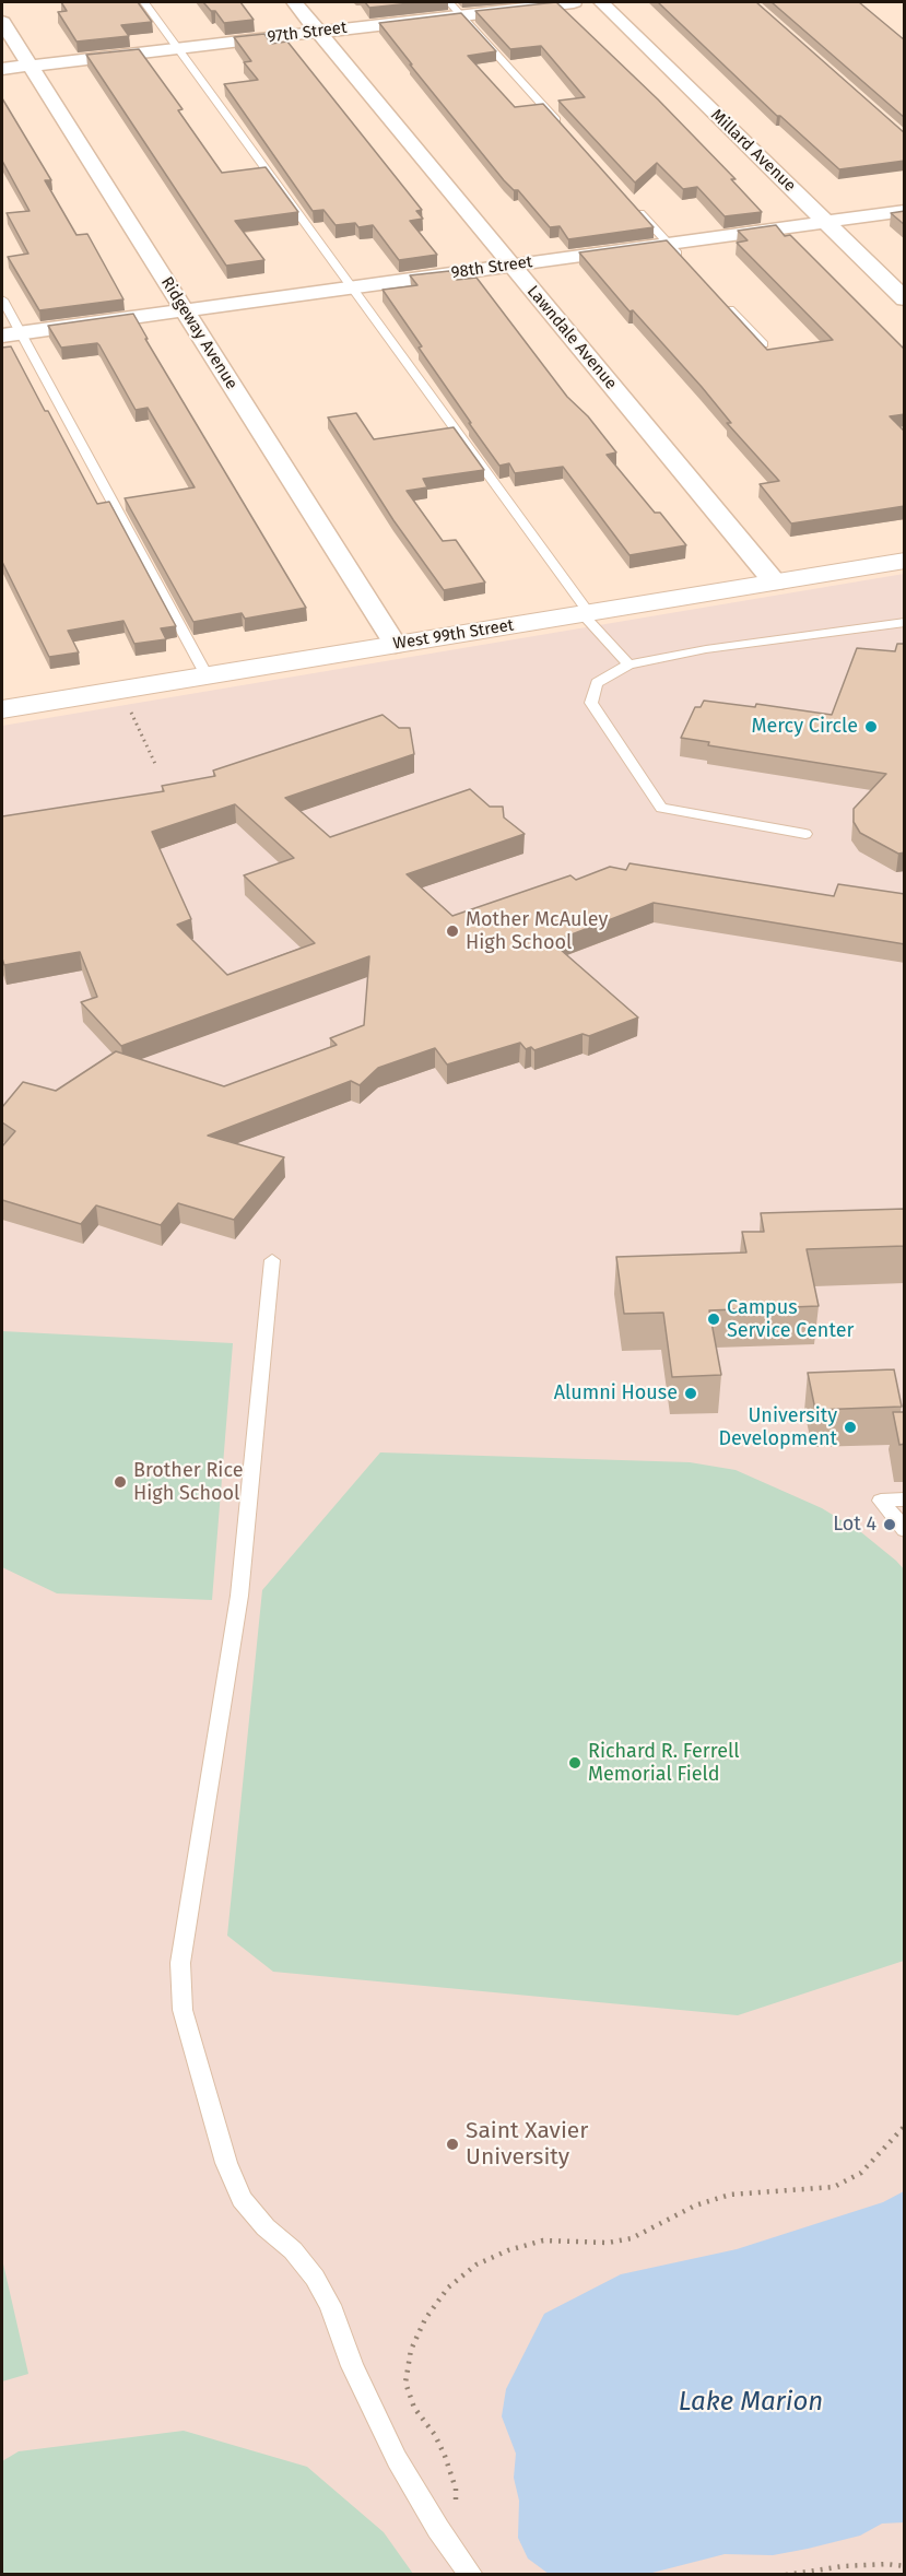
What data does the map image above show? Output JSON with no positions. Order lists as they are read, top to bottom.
{
  "streets": {
    "street": [
      "97th Street",
      "Millard Avenue",
      "98th Street",
      "Ridgeway Avenue",
      "Lawndale Avenue",
      "West 99th Street"
    ]
  },
  "crossings": [
    ["97th Street", "Ridgeway Avenue"],
    ["97th Street", "Lawndale Avenue"],
    ["Millard Avenue", "98th Street"],
    ["98th Street", "Ridgeway Avenue"],
    ["98th Street", "Lawndale Avenue"],
    ["Ridgeway Avenue", "West 99th Street"],
    ["Lawndale Avenue", "West 99th Street"]
  ],
  "water": ["Lake Marion"],
  "places": [
    "Mercy Circle",
    "Mother McAuley High School",
    "Campus Service Center",
    "Alumni House",
    "University Development",
    "Brother Rice High School",
    "Lot 4",
    "Richard R. Ferrell Memorial Field",
    "Saint Xavier University"
  ]
}
